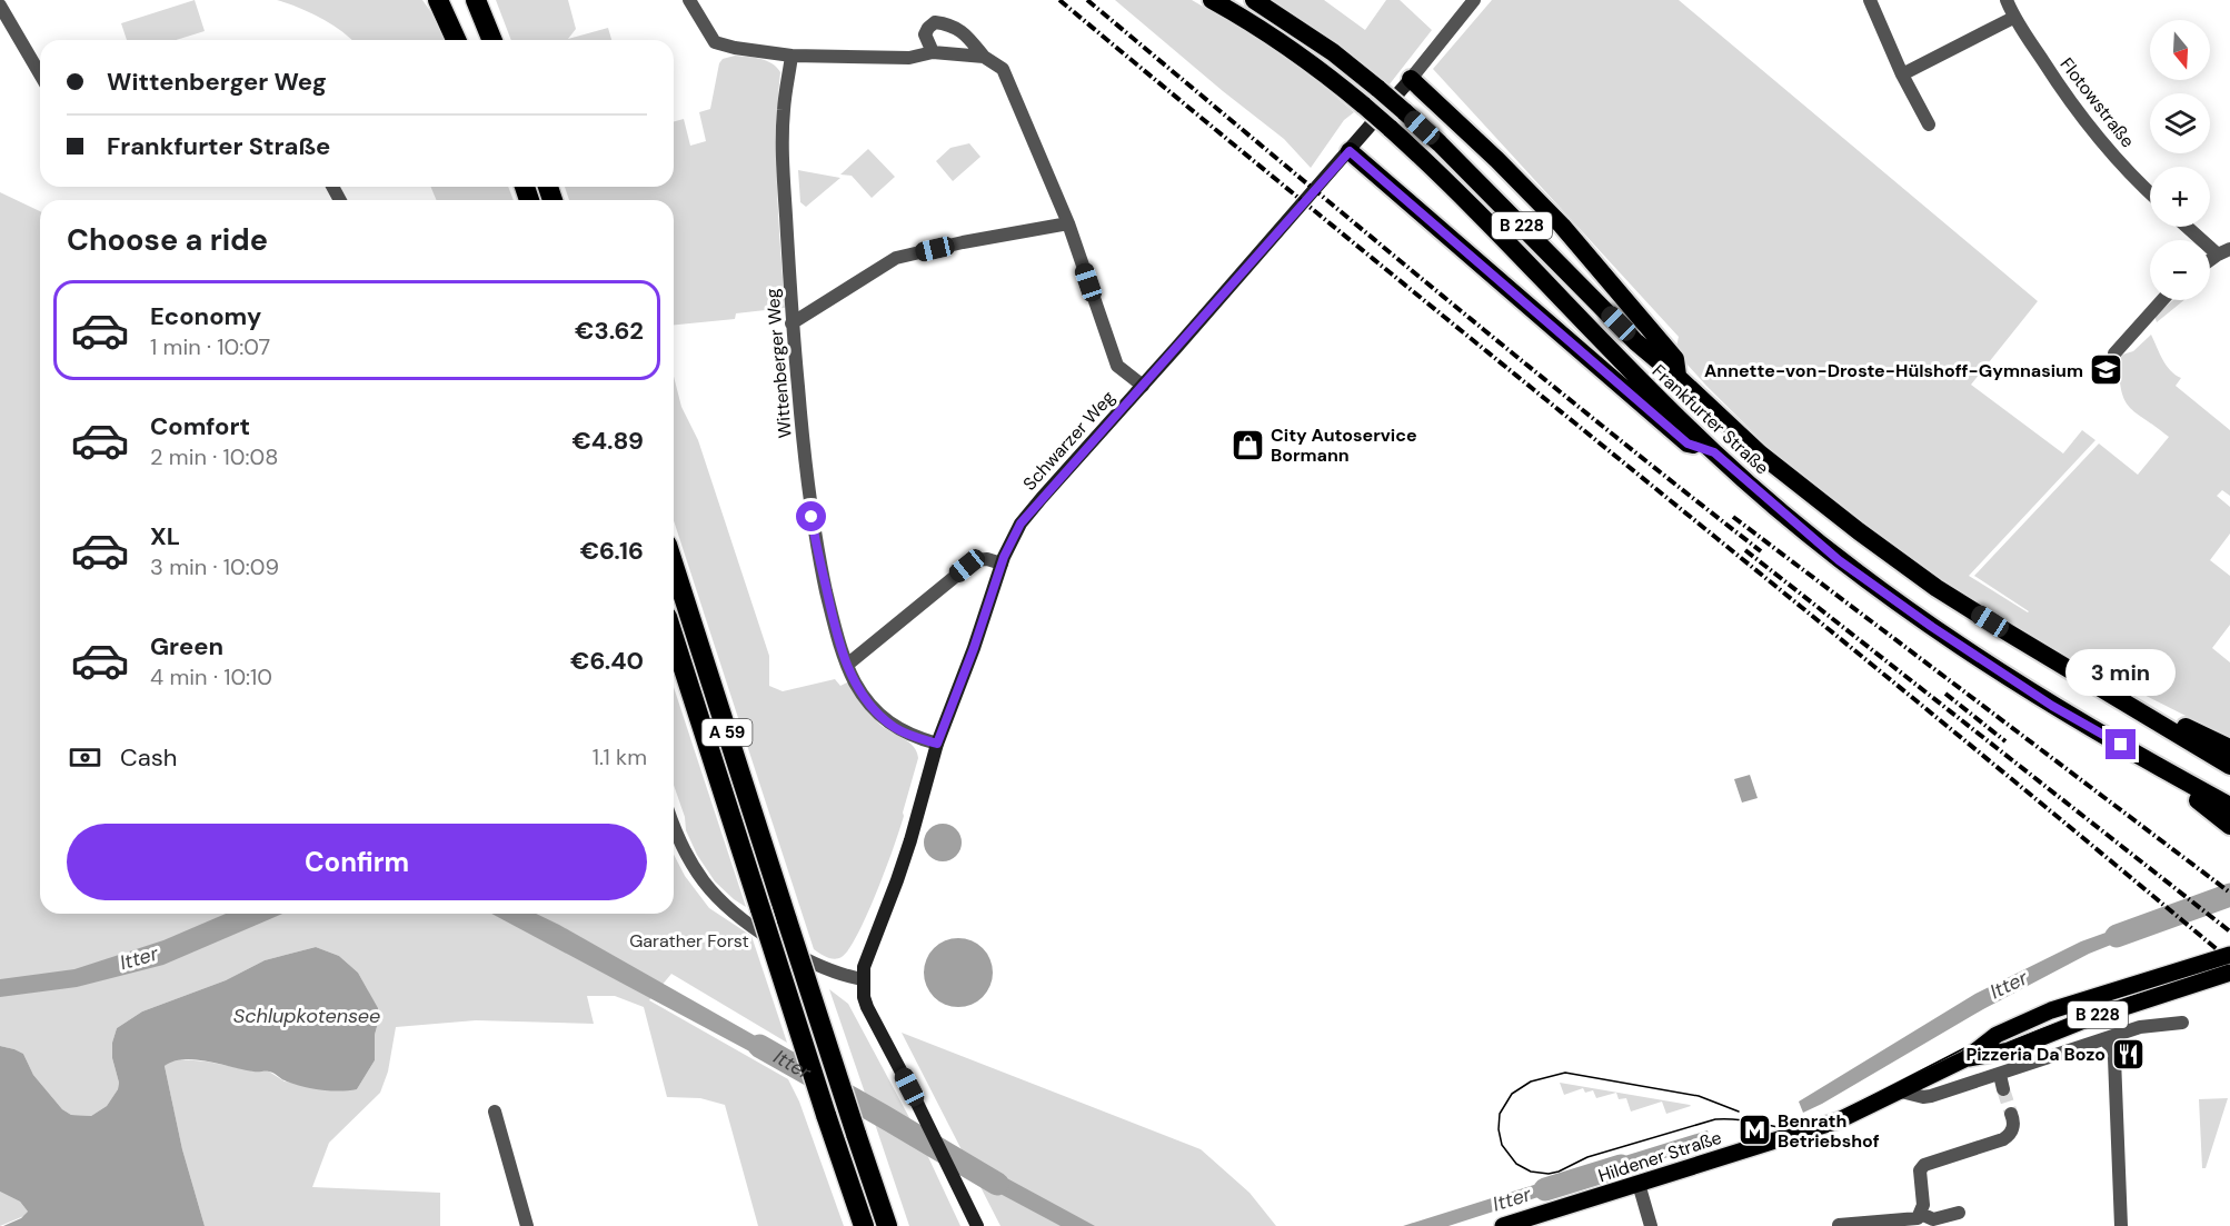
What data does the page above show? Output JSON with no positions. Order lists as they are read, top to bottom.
{
  "streets": {
    "highway": ["B 228", "Frankfurter Straße", "A 59"],
    "main road": ["Schwarzer Weg", "Hildener Straße"],
    "street": ["Flotowstraße", "Wittenberger Weg"]
  },
  "crossings": [
    ["B 228", "Frankfurter Straße"],
    ["Wittenberger Weg", "Schwarzer Weg"]
  ],
  "water": ["Itter", "Schlupkotensee"],
  "parks": ["Garather Forst"],
  "places": {
    "school or university": ["Annette-von-Droste-Hülshoff-Gymnasium"],
    "shop": ["City Autoservice Bormann"],
    "restaurant": ["Pizzeria Da Bozo"],
    "metro station": ["Benrath Betriebshof"]
  },
  "north": "bottom",
  "page": {
    "map_buttons": ["+", "−"],
    "banner": ["Wittenberger Weg", "Frankfurter Straße"],
    "heading": "Choose a ride",
    "list": [
      {
        "name": "Economy",
        "note": "1 min · 10:07",
        "value": "€3.62"
      },
      {
        "name": "Comfort",
        "note": "2 min · 10:08",
        "value": "€4.89"
      },
      {
        "name": "XL",
        "note": "3 min · 10:09",
        "value": "€6.16"
      },
      {
        "name": "Green",
        "note": "4 min · 10:10",
        "value": "€6.40"
      }
    ],
    "bubble": "3 min",
    "pay": ["Cash", "1.1 km"],
    "buttons": "Confirm"
  }
}
